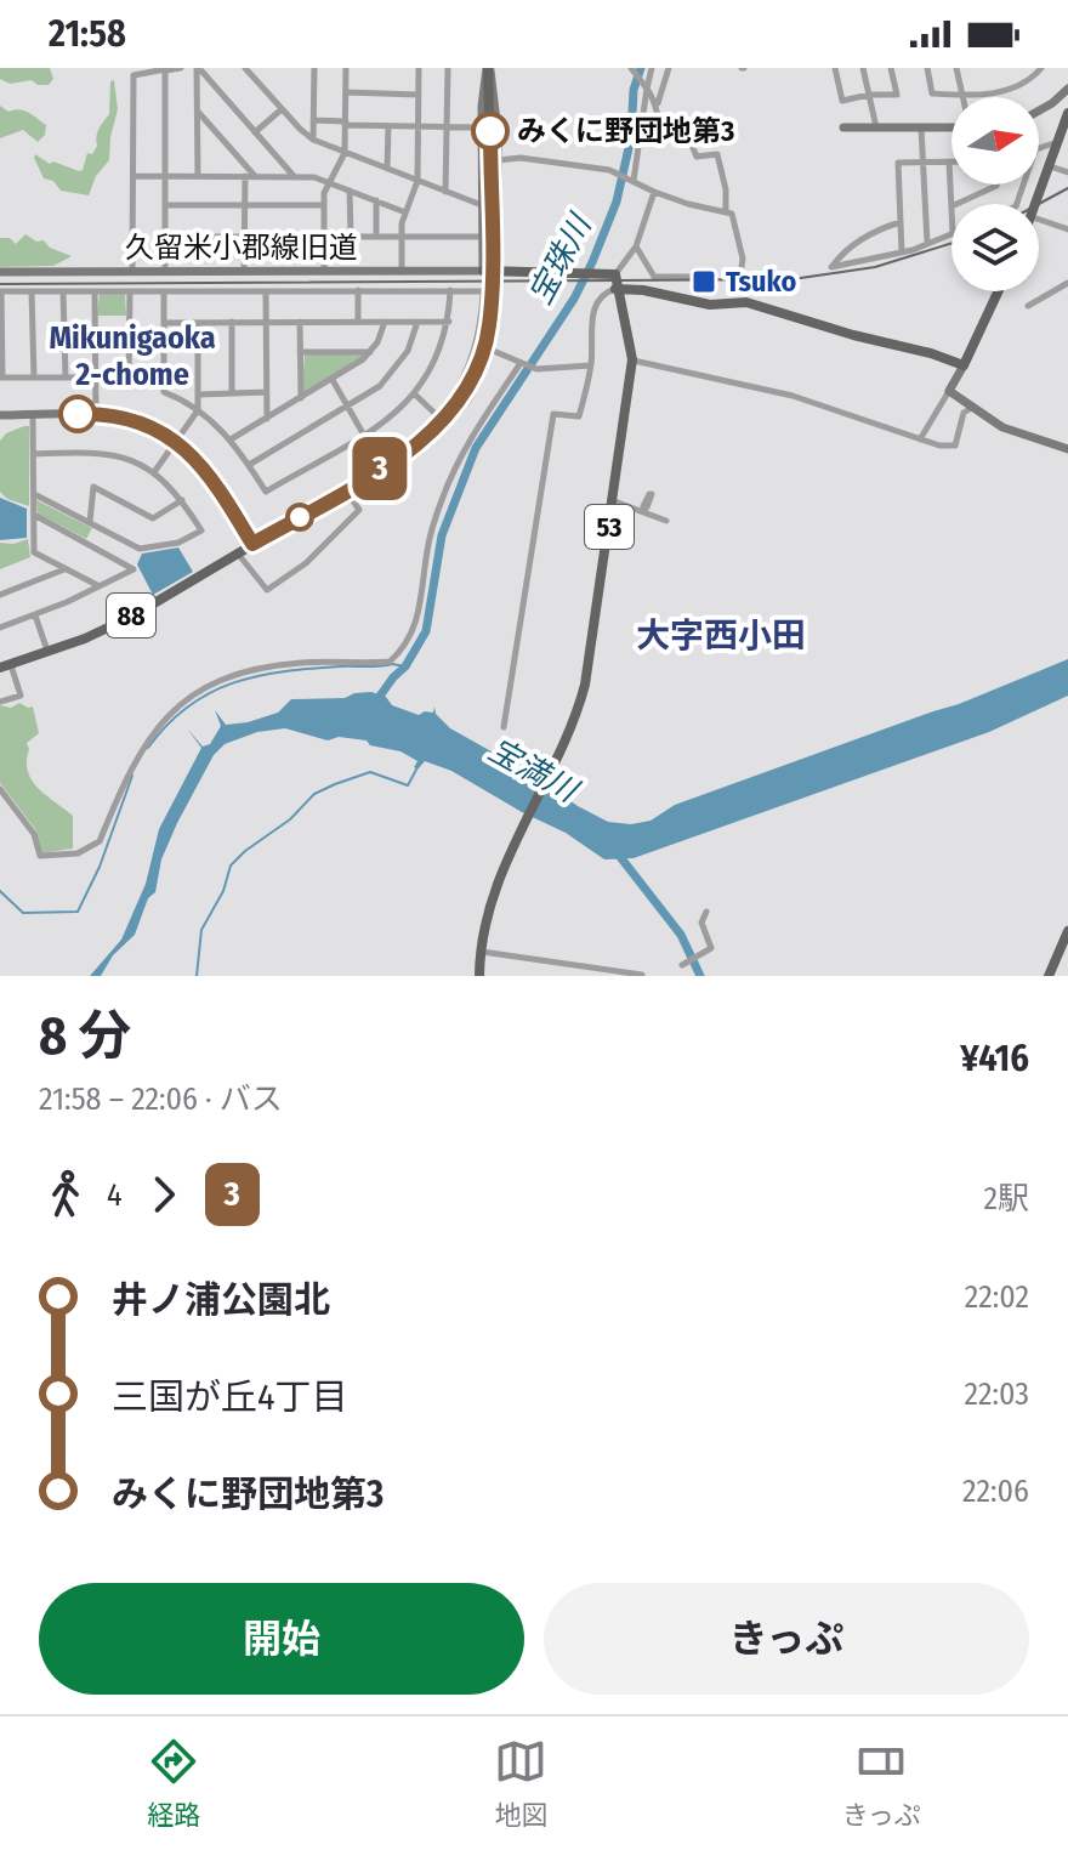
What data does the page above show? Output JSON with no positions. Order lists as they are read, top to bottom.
{
  "streets": {
    "main road": ["53", "88"],
    "street": ["久留米小郡線旧道"]
  },
  "districts": ["Mikunigaoka 2-chome", "大字西小田"],
  "water": ["宝珠川", "宝満川"],
  "places": {
    "other": ["みくに野団地第3"],
    "transit": ["Tsuko"]
  },
  "lines": ["bus line 3"],
  "north": "right",
  "page": {
    "status": "21:58",
    "on_map": "3",
    "heading": ["8 分", "21:58 – 22:06 · バス", "¥416"],
    "legs": ["4", "3", "2駅"],
    "list": [
      {
        "name": "井ノ浦公園北",
        "value": "22:02"
      },
      {
        "name": "三国が丘4丁目",
        "value": "22:03"
      },
      {
        "name": "みくに野団地第3",
        "value": "22:06"
      }
    ],
    "buttons": ["開始", "きっぷ"],
    "tabs": ["経路", "地図", "きっぷ"]
  }
}
